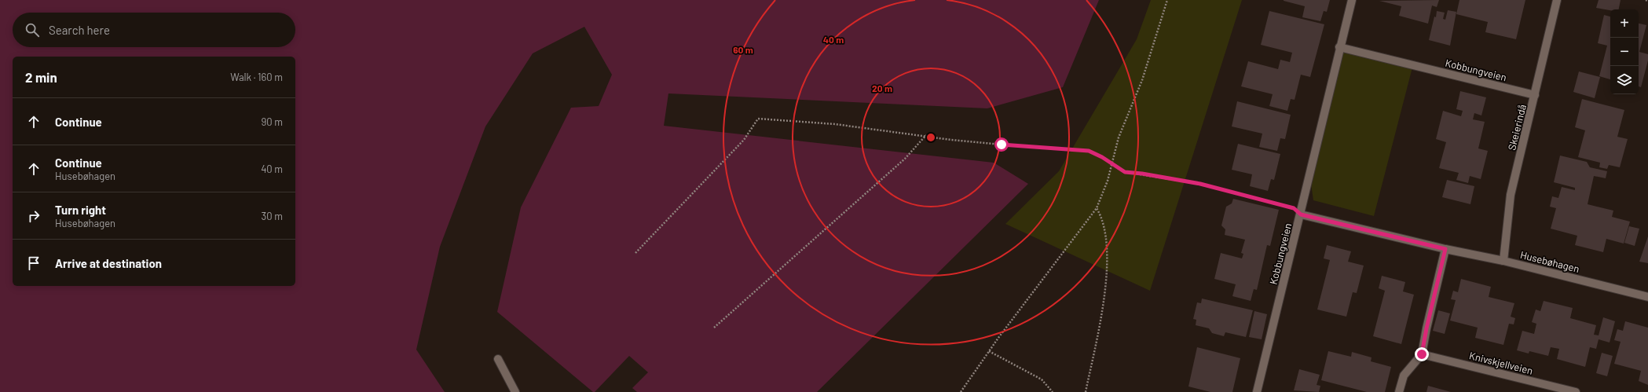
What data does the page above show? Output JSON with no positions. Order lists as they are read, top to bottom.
{
  "streets": {
    "street": [
      "Kobbungveien",
      "Skeierindå",
      "Husebøhagen",
      "Knivskjellveien"
    ]
  },
  "crossings": [
    ["Kobbungveien", "Skeierindå"],
    ["Kobbungveien", "Husebøhagen"],
    ["Skeierindå", "Husebøhagen"]
  ],
  "page": {
    "map_buttons": ["+", "−"],
    "search": "Search here",
    "heading": ["2 min", "Walk · 160 m"],
    "list": [
      ["Continue", "90 m"],
      ["Continue", "Husebøhagen", "40 m"],
      ["Turn right", "Husebøhagen", "30 m"],
      "Arrive at destination"
    ]
  },
  "rings": ["40 m", "60 m", "20 m"]
}
